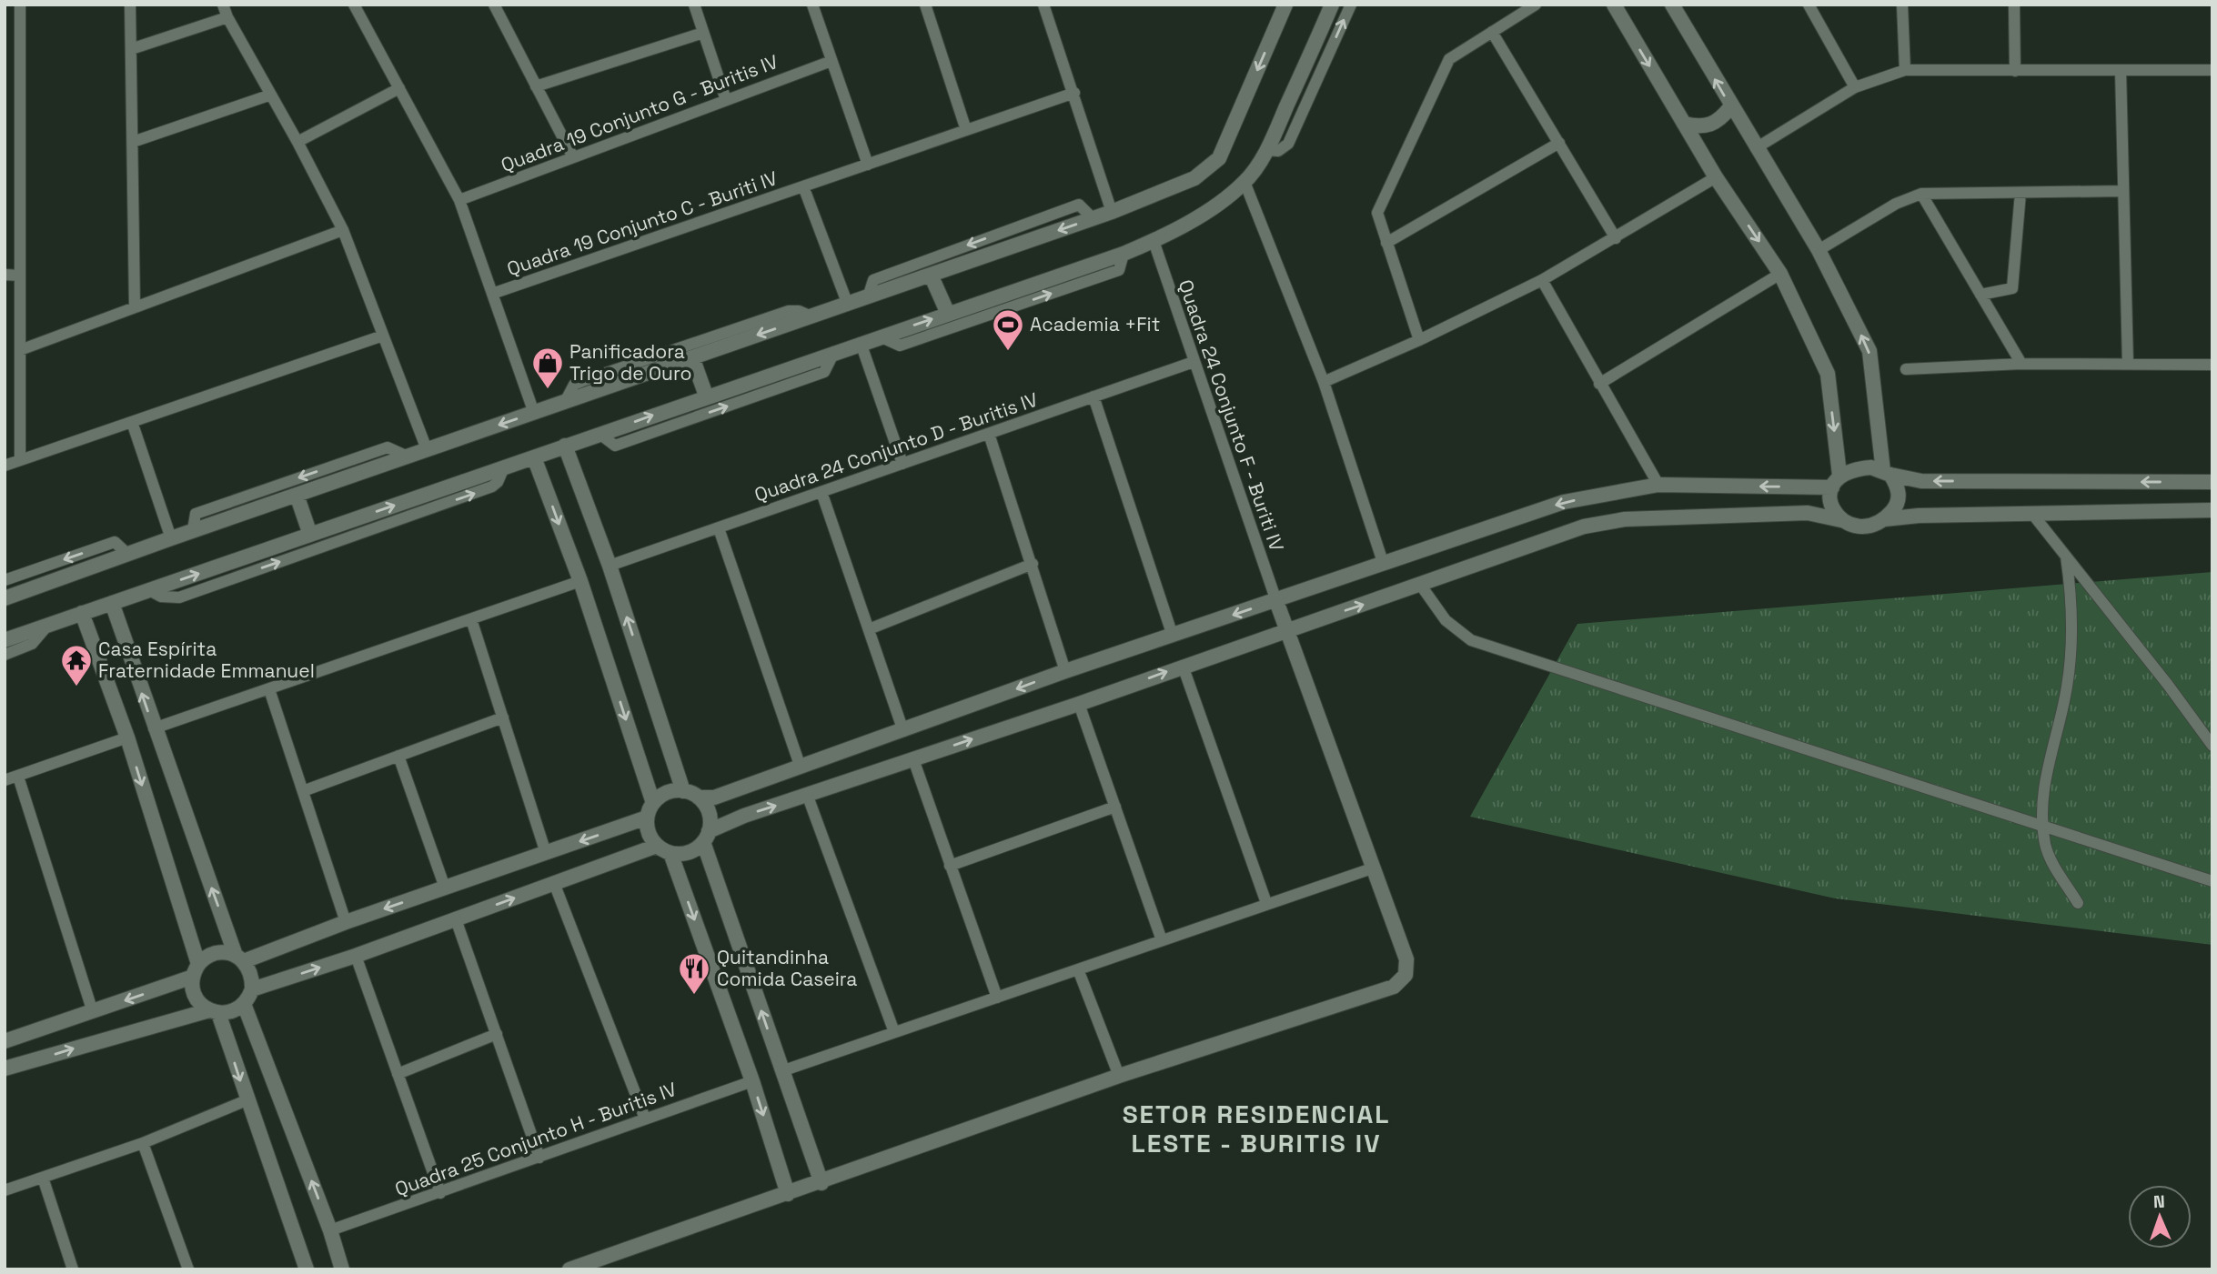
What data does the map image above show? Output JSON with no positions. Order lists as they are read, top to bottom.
{
  "streets": {
    "street": [
      "Quadra 19 Conjunto G - Buritis IV",
      "Quadra 19 Conjunto C - Buriti IV",
      "Quadra 24 Conjunto F - Buriti IV",
      "Quadra 24 Conjunto D - Buritis IV",
      "Quadra 25 Conjunto H - Buritis IV"
    ]
  },
  "crossings": [
    ["Quadra 24 Conjunto F - Buriti IV", "Quadra 24 Conjunto D - Buritis IV"]
  ],
  "districts": ["SETOR RESIDENCIAL LESTE - BURITIS IV"],
  "places": {
    "sports": ["Academia +Fit"],
    "shop": ["Panificadora Trigo de Ouro"],
    "temple": ["Casa Espírita Fraternidade Emmanuel"],
    "restaurant": ["Quitandinha Comida Caseira"]
  },
  "north": "top"
}
